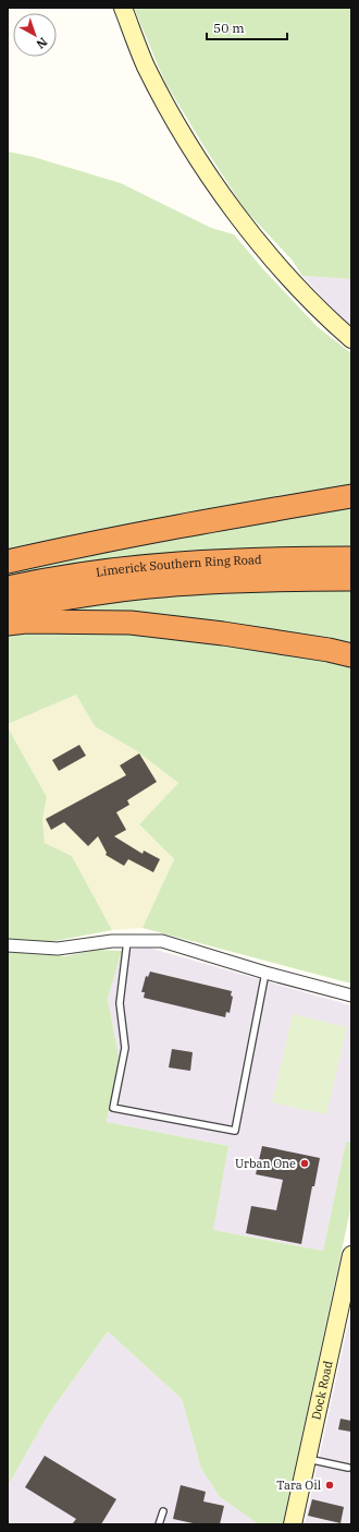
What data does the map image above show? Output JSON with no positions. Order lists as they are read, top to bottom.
{
  "streets": {
    "highway": ["Limerick Southern Ring Road"],
    "main road": ["Dock Road"]
  },
  "places": ["Urban One", "Tara Oil"],
  "scale_bar": "50 m",
  "north": "bottom right"
}
